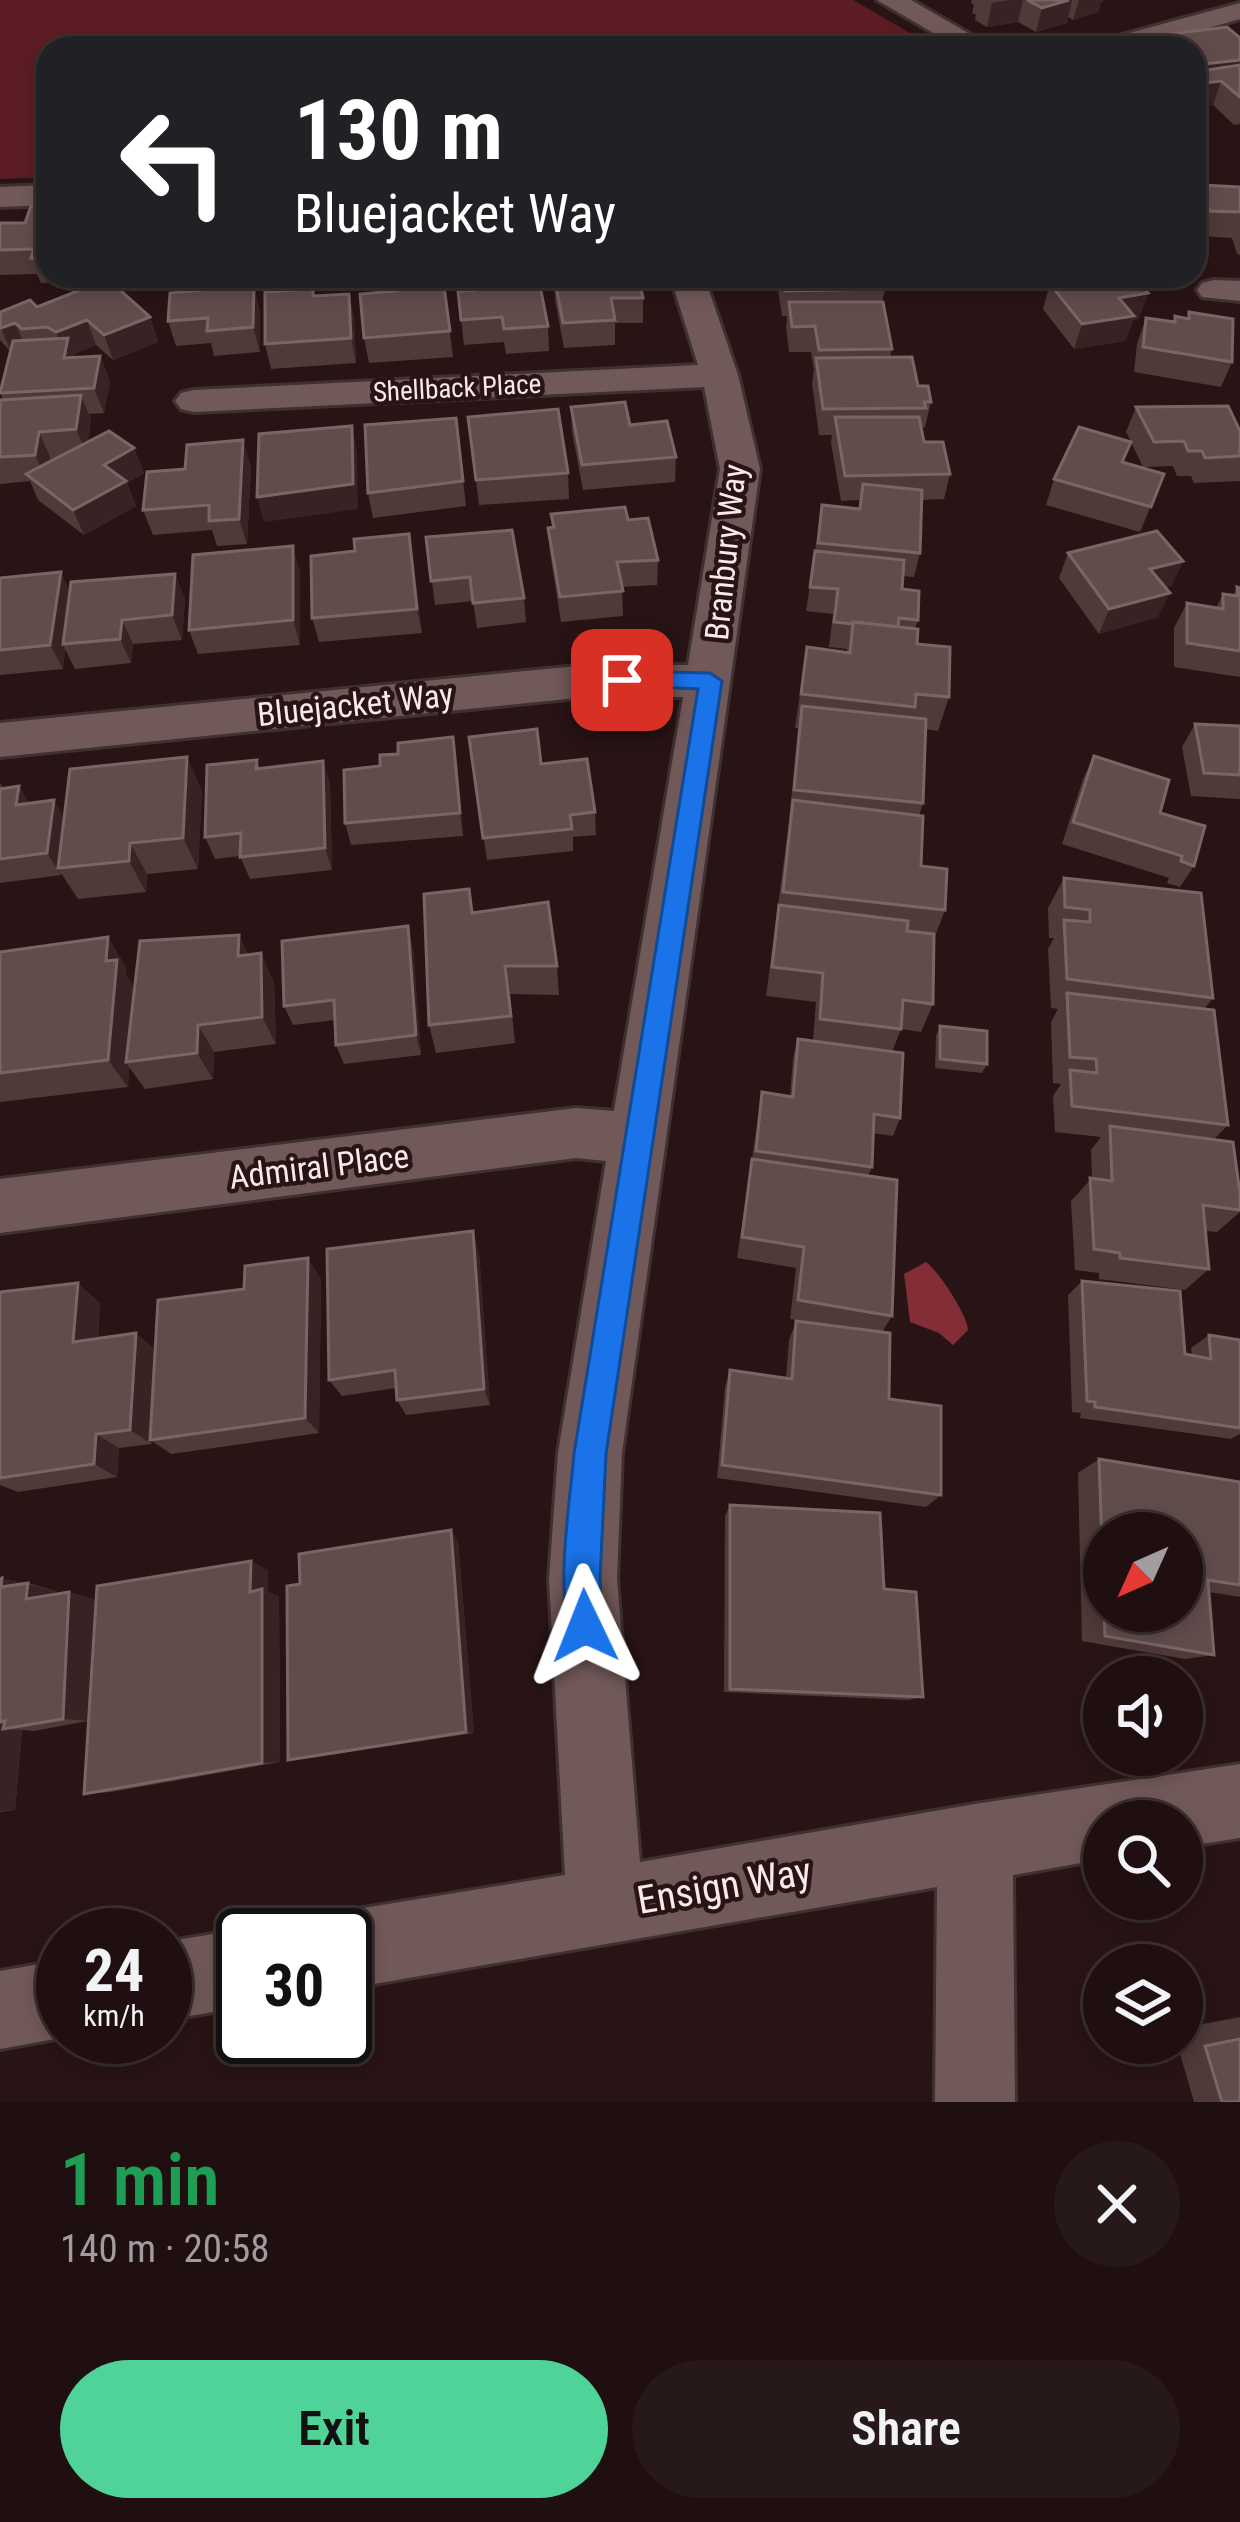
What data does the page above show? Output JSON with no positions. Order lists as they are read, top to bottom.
{
  "streets": {
    "street": [
      "Shellback Place",
      "Branbury Way",
      "Bluejacket Way",
      "Admiral Place",
      "Ensign Way"
    ]
  },
  "crossings": [
    ["Shellback Place", "Branbury Way"],
    ["Branbury Way", "Bluejacket Way"],
    ["Branbury Way", "Admiral Place"],
    ["Branbury Way", "Ensign Way"]
  ],
  "north": "bottom left",
  "page": {
    "turn": ["130 m", "Bluejacket Way"],
    "speed": "24 km/h",
    "limit": "30",
    "heading": ["1 min", "140 m · 20:58"],
    "buttons": ["Exit", "Share"]
  }
}
